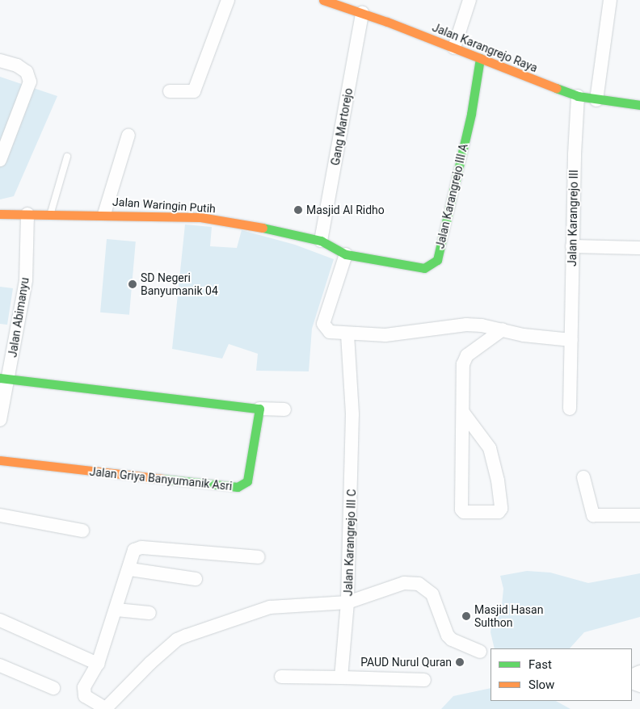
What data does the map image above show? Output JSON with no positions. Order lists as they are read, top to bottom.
{
  "streets": {
    "street": [
      "Jalan Karangrejo Raya",
      "Gang Martorejo",
      "Jalan Karangrejo III A",
      "Jalan Waringin Putih",
      "Jalan Karangrejo III",
      "Jalan Abimanyu",
      "Jalan Griya Banyumanik Asri",
      "Jalan Karangrejo III C"
    ]
  },
  "crossings": [
    ["Jalan Karangrejo Raya", "Gang Martorejo"],
    ["Jalan Karangrejo Raya", "Jalan Karangrejo III A"],
    ["Jalan Karangrejo Raya", "Jalan Karangrejo III"],
    ["Gang Martorejo", "Jalan Waringin Putih"],
    ["Jalan Karangrejo III A", "Jalan Waringin Putih"],
    ["Jalan Waringin Putih", "Jalan Abimanyu"]
  ],
  "places": [
    "Masjid Al Ridho",
    "SD Negeri Banyumanik 04",
    "Masjid Hasan Sulthon",
    "PAUD Nurul Quran"
  ],
  "legend": ["Fast", "Slow"]
}
